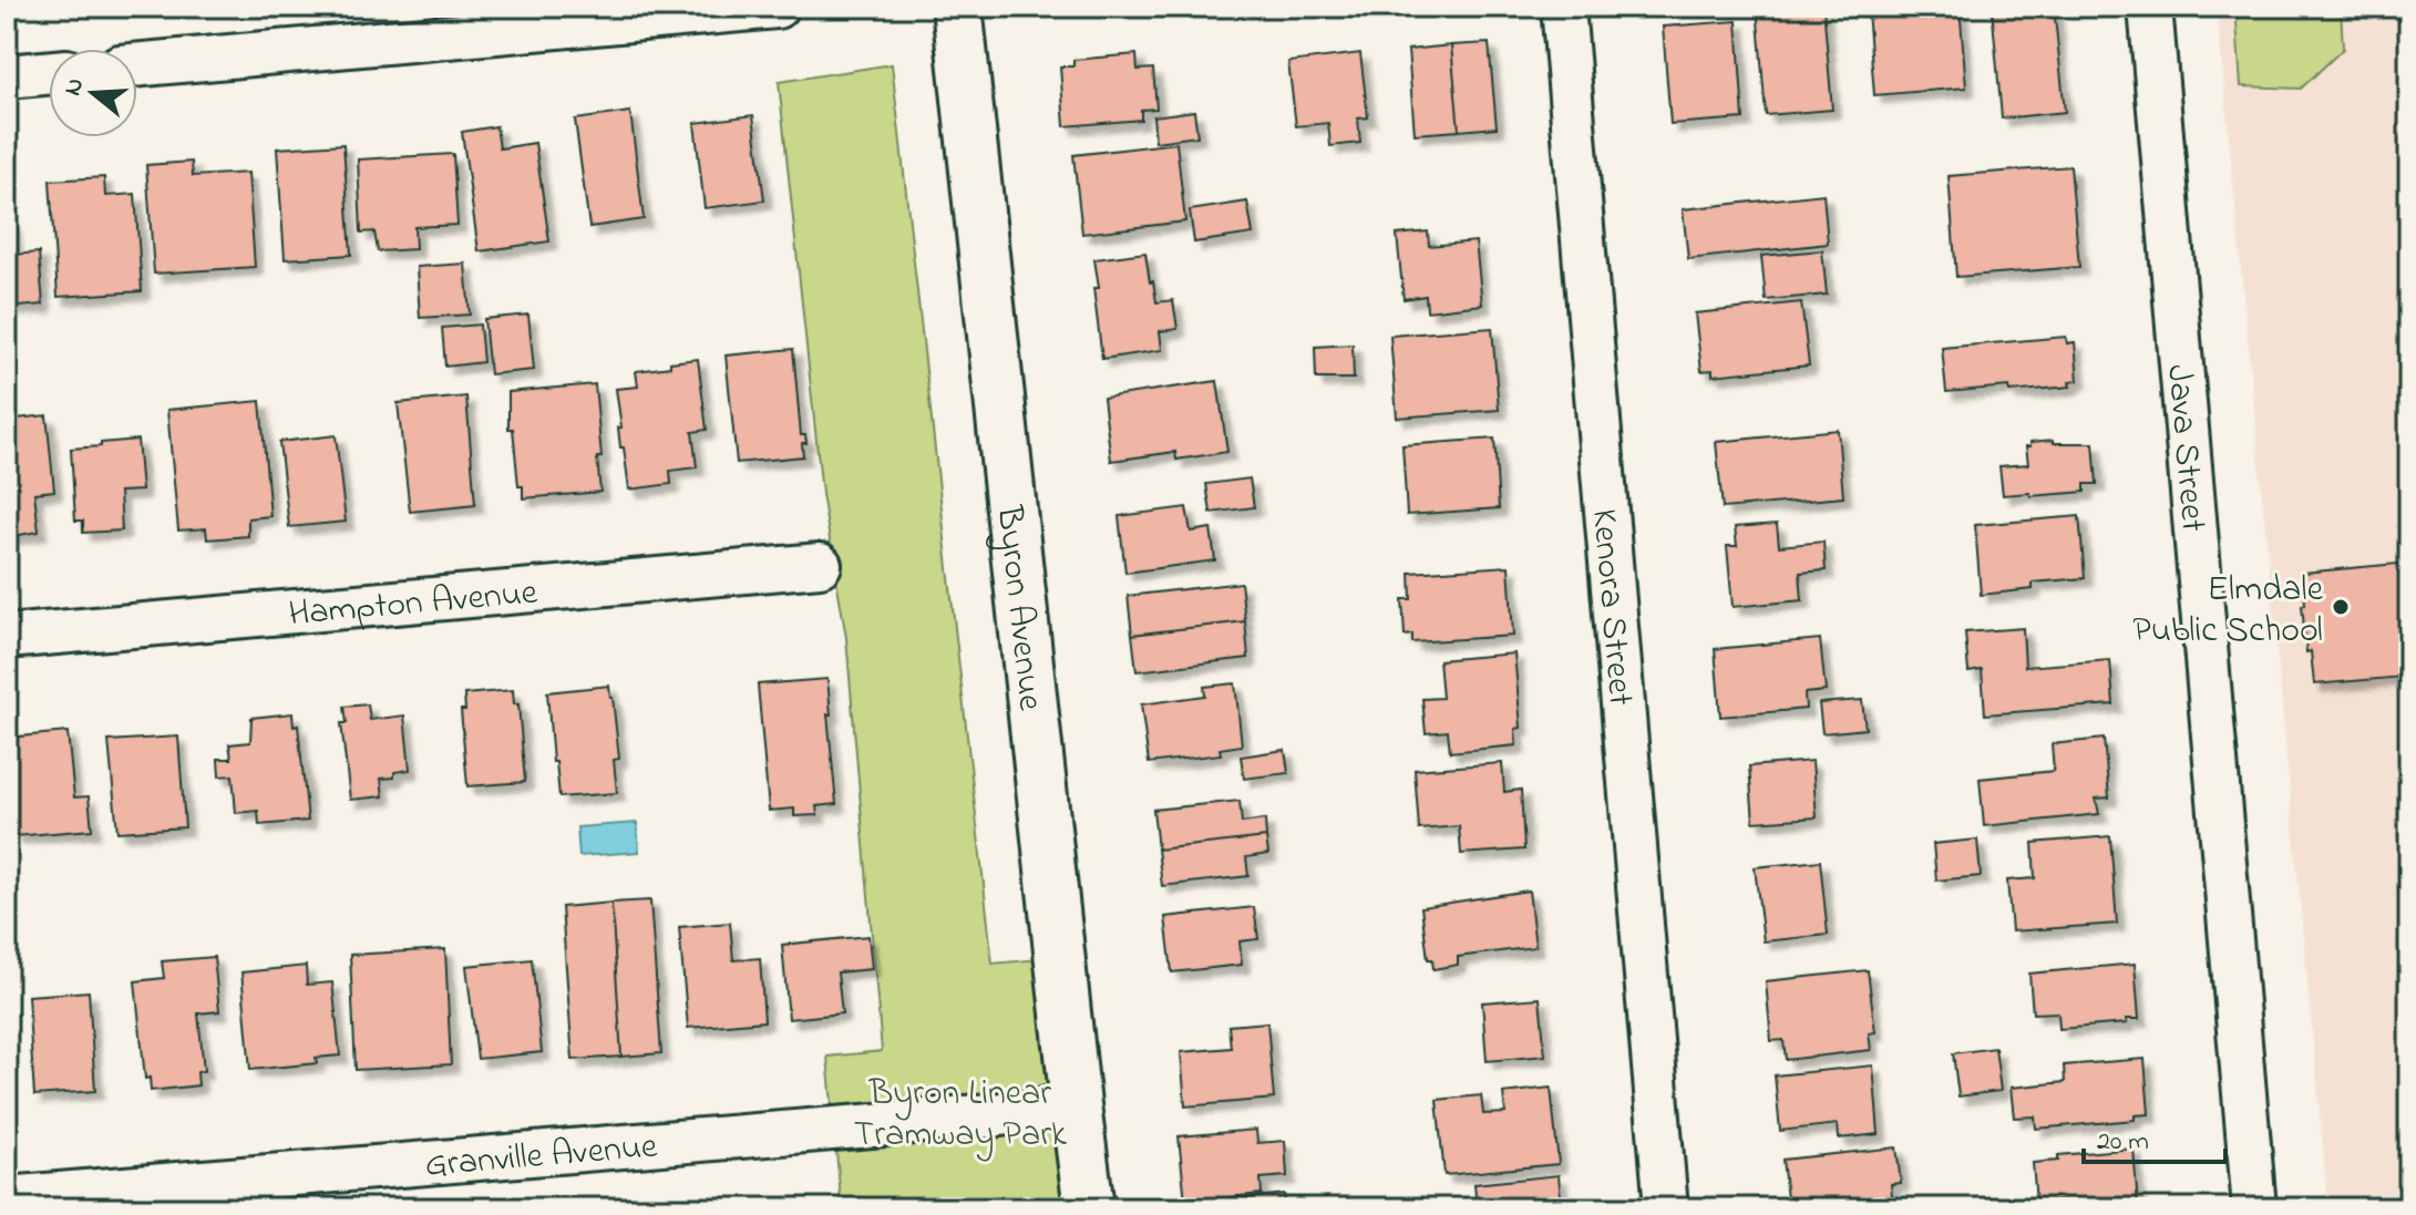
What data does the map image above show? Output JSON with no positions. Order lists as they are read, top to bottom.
{
  "streets": {
    "street": [
      "Java Street",
      "Hampton Avenue",
      "Kenora Street",
      "Byron Avenue",
      "Granville Avenue"
    ]
  },
  "crossings": [
    ["Byron Avenue", "Granville Avenue"]
  ],
  "parks": ["Byron Linear Tramway Park"],
  "places": ["Elmdale Public School"],
  "scale_bar": "20 m",
  "north": "left"
}
